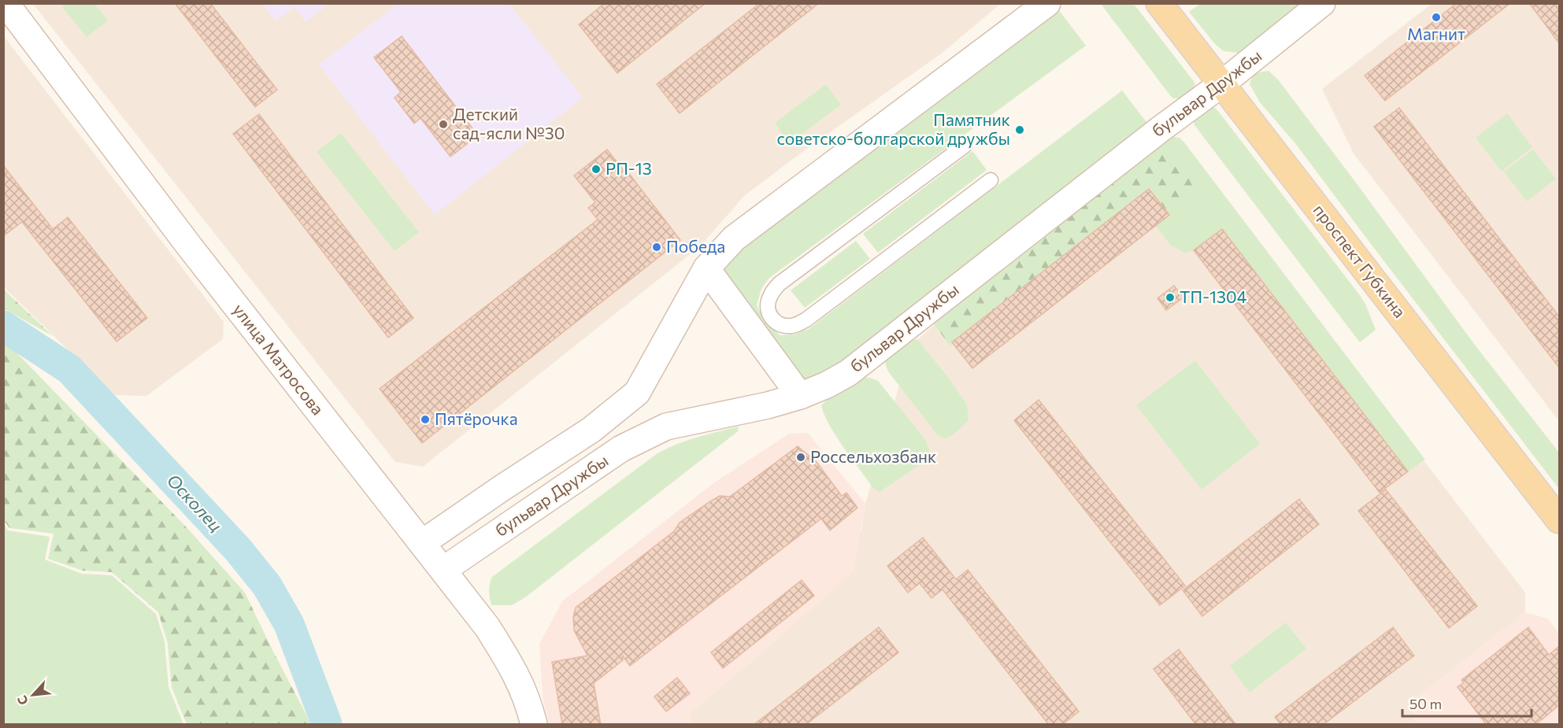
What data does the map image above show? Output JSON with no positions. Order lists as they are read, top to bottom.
{
  "streets": {
    "main road": ["бульвар Дружбы", "проспект Губкина", "улица Матросова"]
  },
  "crossings": [
    ["бульвар Дружбы", "проспект Губкина"],
    ["бульвар Дружбы", "улица Матросова"]
  ],
  "water": ["Осколец"],
  "places": [
    "Магнит",
    "Детский сад-ясли №30",
    "Памятник советско-болгарской дружбы",
    "РП-13",
    "Победа",
    "ТП-1304",
    "Пятёрочка",
    "Россельхозбанк"
  ],
  "scale_bar": "50 m",
  "north": "bottom left"
}
